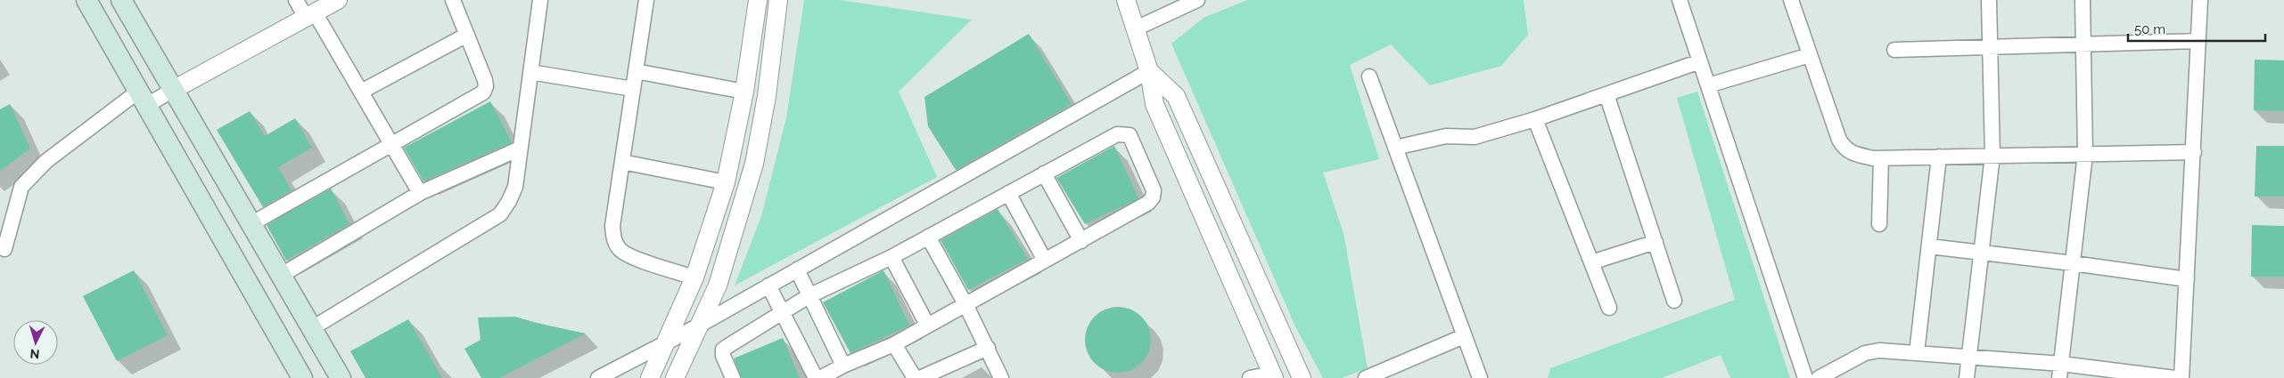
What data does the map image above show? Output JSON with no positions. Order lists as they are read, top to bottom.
{
  "scale_bar": "50 m",
  "north": "bottom"
}
